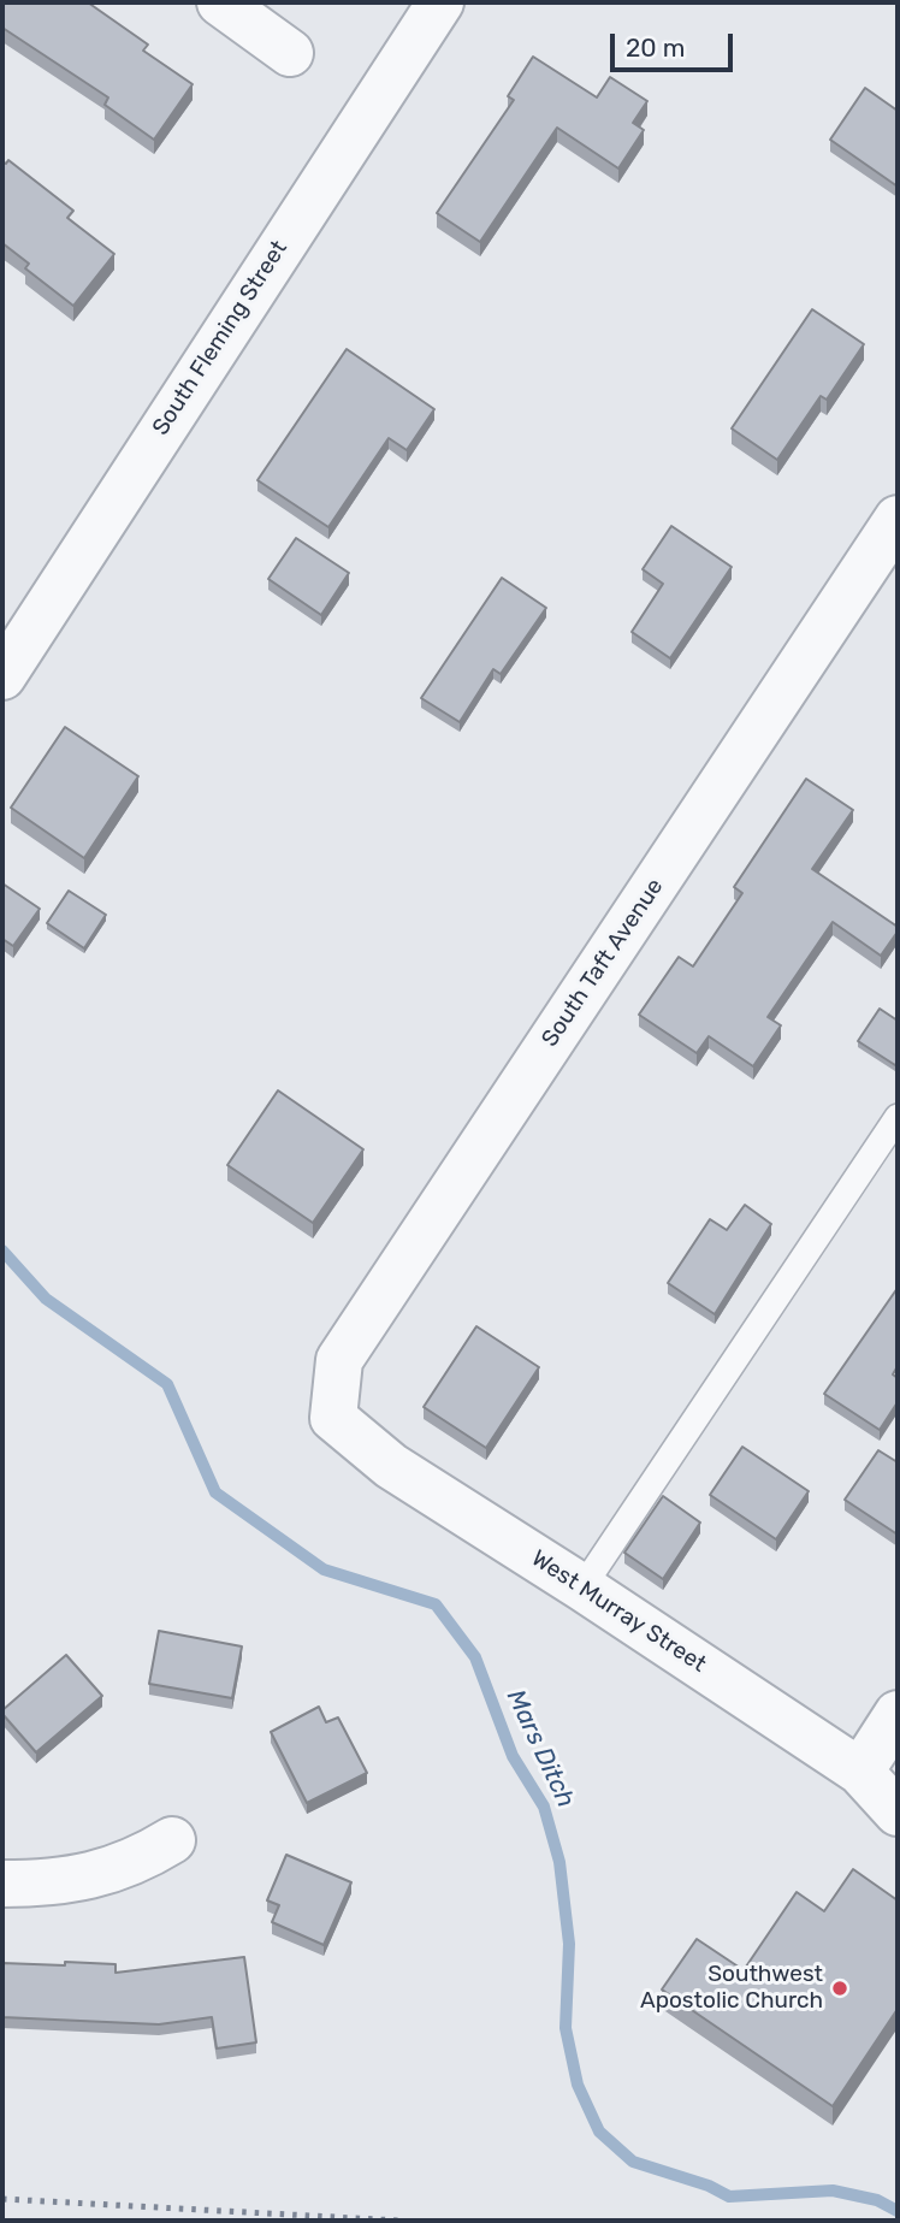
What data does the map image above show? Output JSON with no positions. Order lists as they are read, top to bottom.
{
  "streets": {
    "street": ["South Fleming Street", "South Taft Avenue", "West Murray Street"]
  },
  "crossings": [
    ["South Taft Avenue", "West Murray Street"]
  ],
  "water": ["Mars Ditch"],
  "places": ["Southwest Apostolic Church"],
  "scale_bar": "20 m"
}
